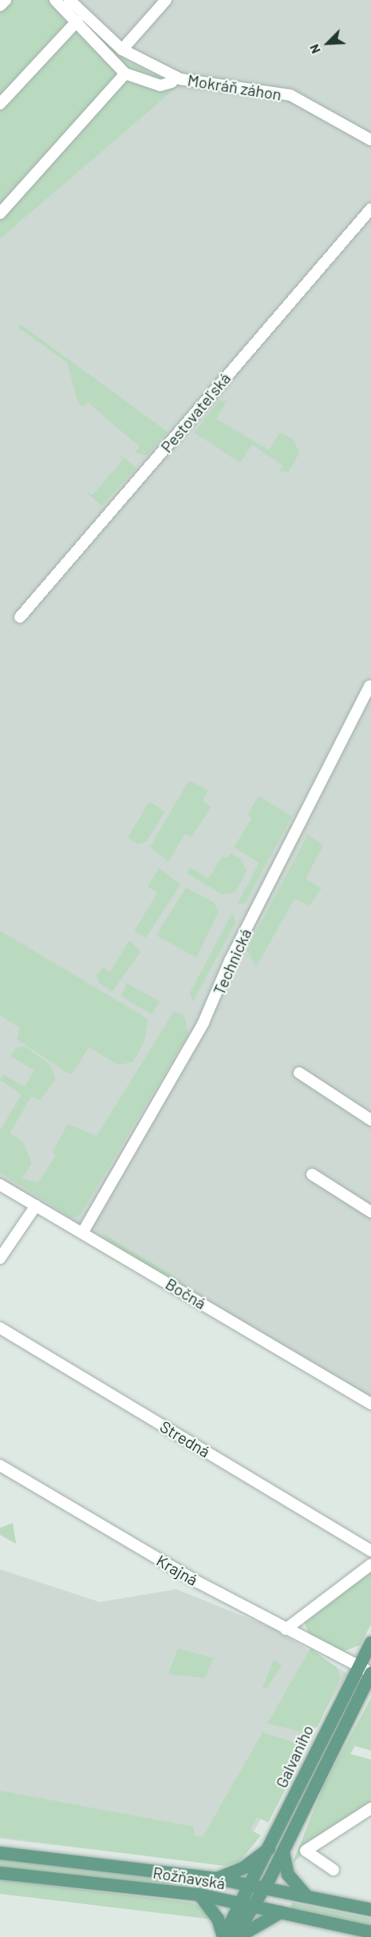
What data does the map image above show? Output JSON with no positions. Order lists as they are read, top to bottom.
{
  "streets": {
    "main road": ["Galvaniho", "Rožňavská"],
    "street": [
      "Mokráň záhon",
      "Pestovateľská",
      "Technická",
      "Bočná",
      "Stredná",
      "Krajná"
    ]
  },
  "crossings": [
    ["Technická", "Bočná"],
    ["Krajná", "Galvaniho"],
    ["Galvaniho", "Rožňavská"]
  ],
  "north": "bottom left"
}
